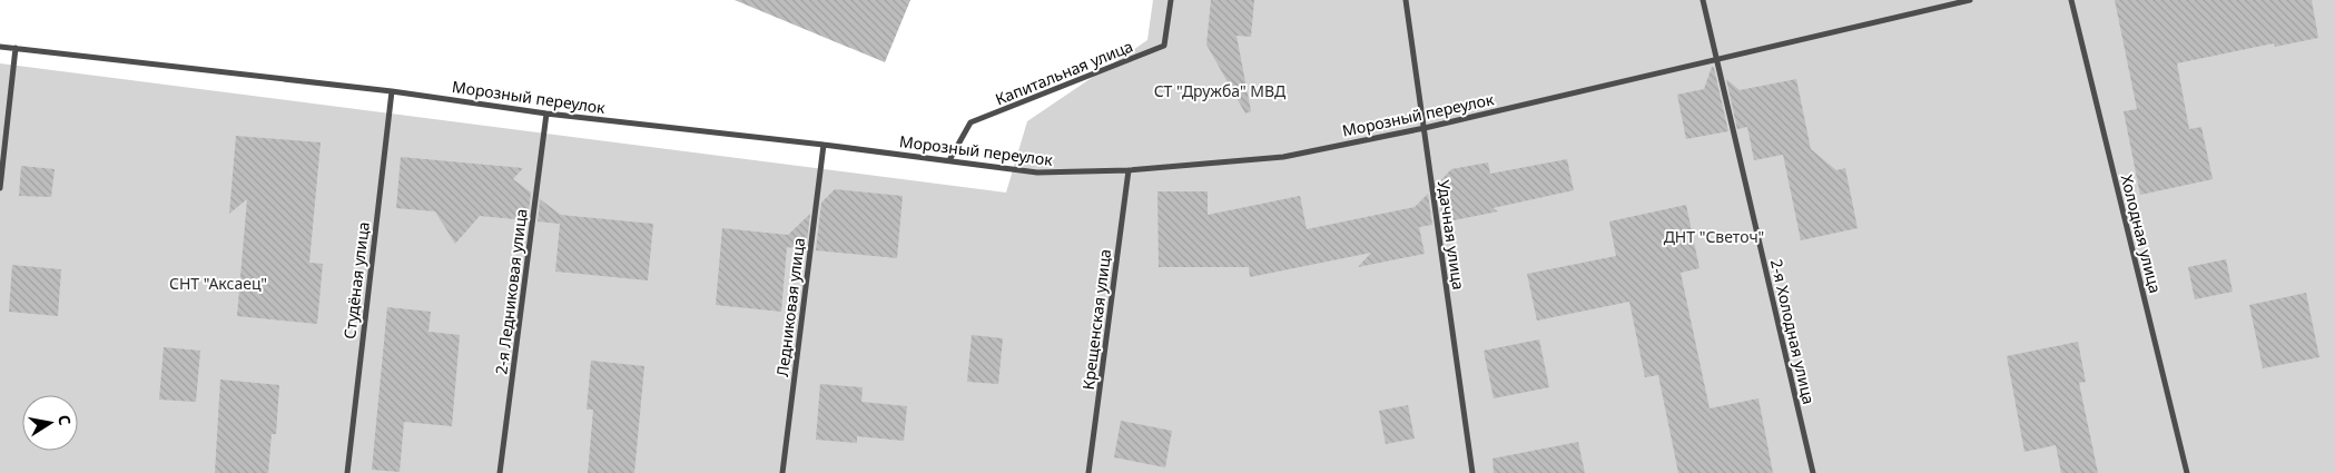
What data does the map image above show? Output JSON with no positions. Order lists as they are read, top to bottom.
{
  "streets": {
    "street": [
      "Капитальная улица",
      "Морозный переулок",
      "Холодная улица",
      "Удачная улица",
      "Студёная улица",
      "2-я Ледниковая улица",
      "Ледниковая улица",
      "Крещенская улица",
      "2-я Холодная улица"
    ]
  },
  "crossings": [
    ["Капитальная улица", "Морозный переулок"],
    ["Морозный переулок", "Удачная улица"],
    ["Морозный переулок", "Студёная улица"],
    ["Морозный переулок", "2-я Ледниковая улица"],
    ["Морозный переулок", "Ледниковая улица"],
    ["Морозный переулок", "Крещенская улица"],
    ["Морозный переулок", "2-я Холодная улица"]
  ],
  "parks": ["СТ \"Дружба\" МВД", "ДНТ \"Светоч\"", "СНТ \"Аксаец\""],
  "north": "right"
}
